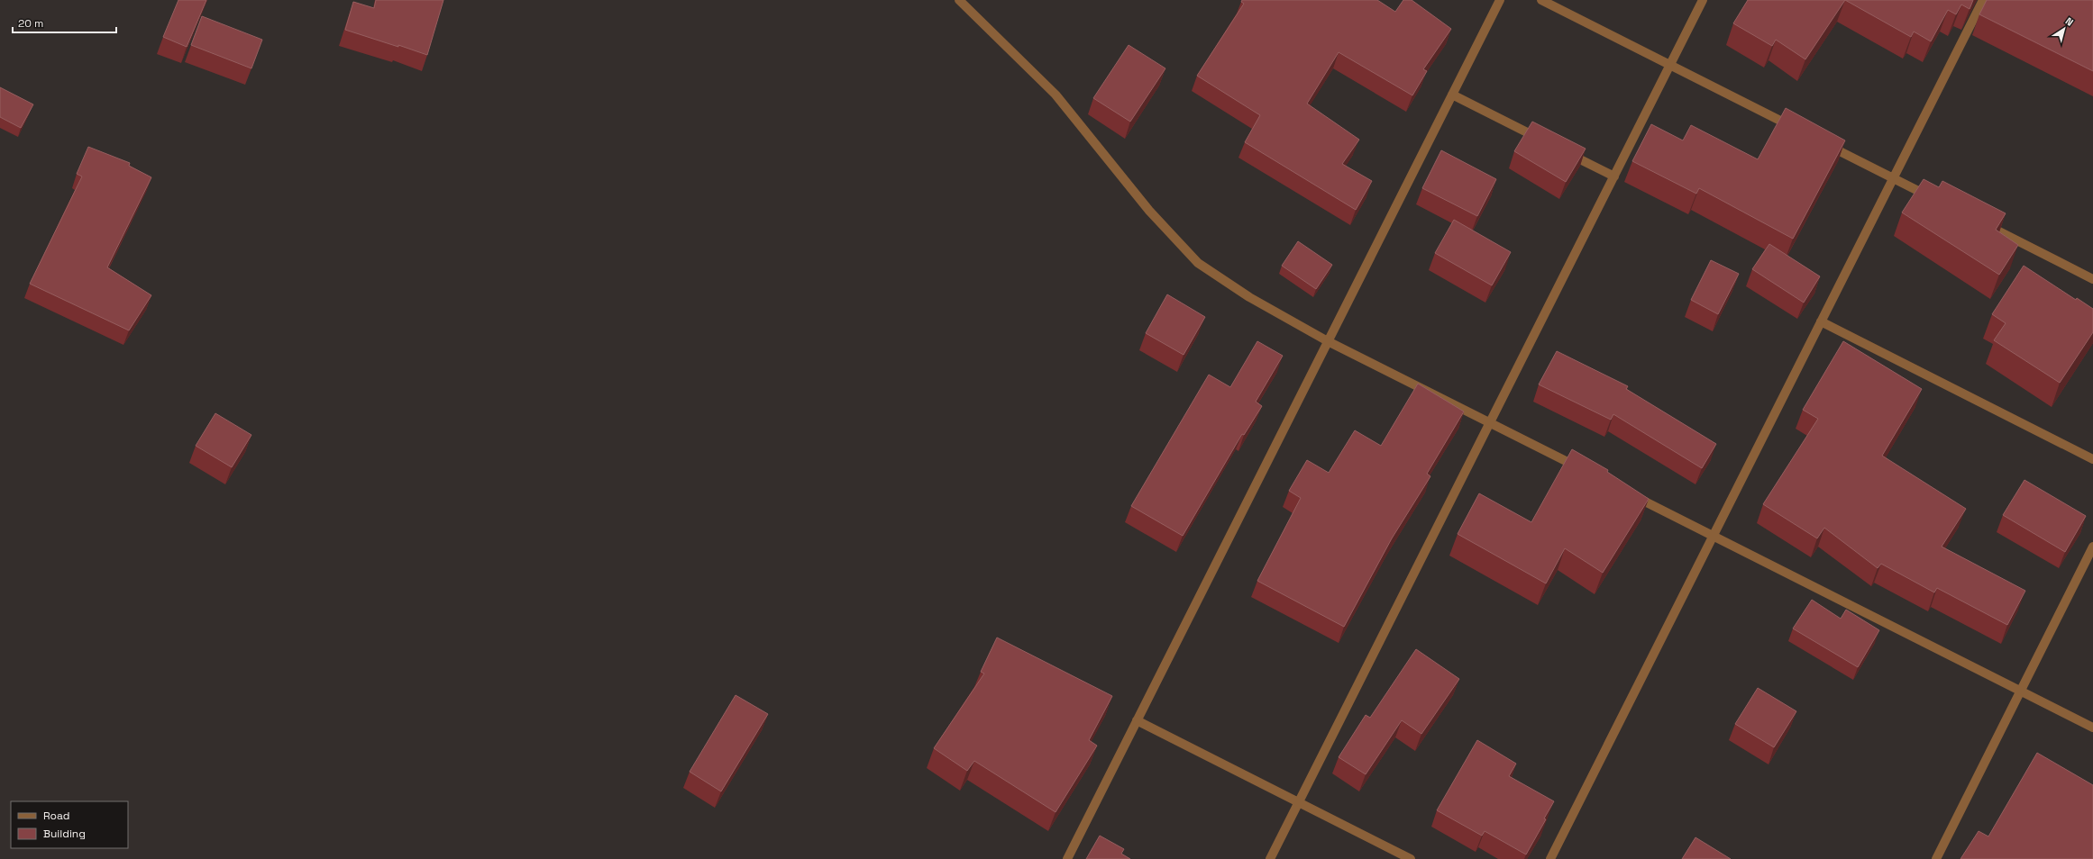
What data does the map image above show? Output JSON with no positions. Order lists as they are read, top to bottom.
{
  "legend": ["Road", "Building"],
  "scale_bar": "20 m",
  "north": "top right"
}
